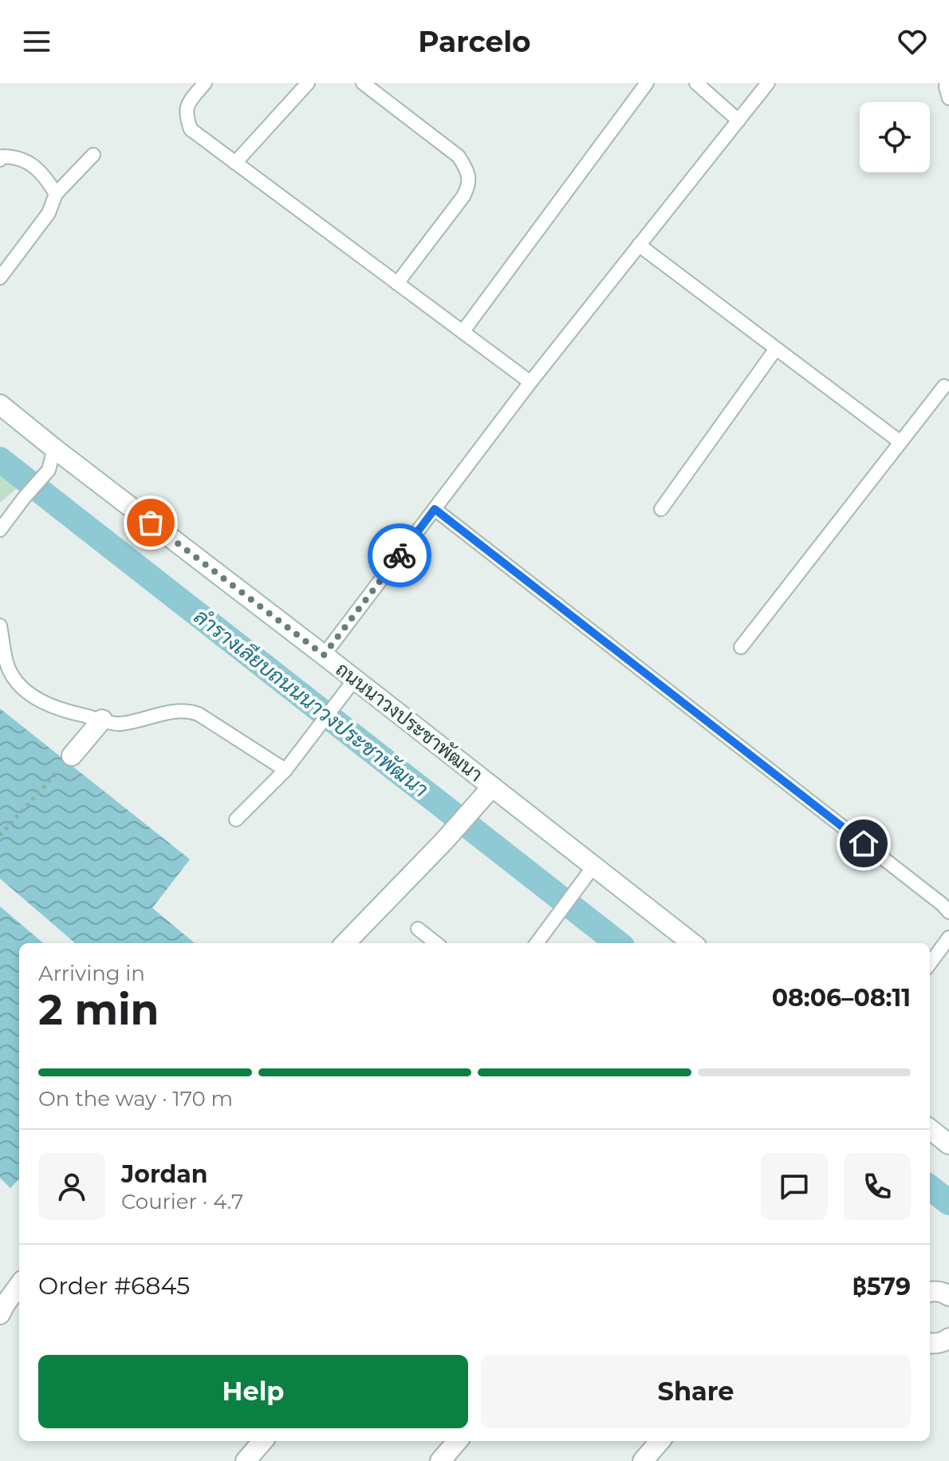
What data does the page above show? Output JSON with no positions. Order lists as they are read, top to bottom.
{
  "streets": {
    "street": ["ถนนนาวงประชาพัฒนา"]
  },
  "water": ["ลำรางเลียบถนนนาวงประชาพัฒนา"],
  "page": {
    "header": "Parcelo",
    "heading": ["2 min", "Arriving in", "08:06–08:11"],
    "panel": [
      "Jordan",
      "Courier · 4.7",
      "Order #6845",
      "฿579"
    ],
    "bar": "On the way · 170 m",
    "buttons": ["Help", "Share"]
  }
}
